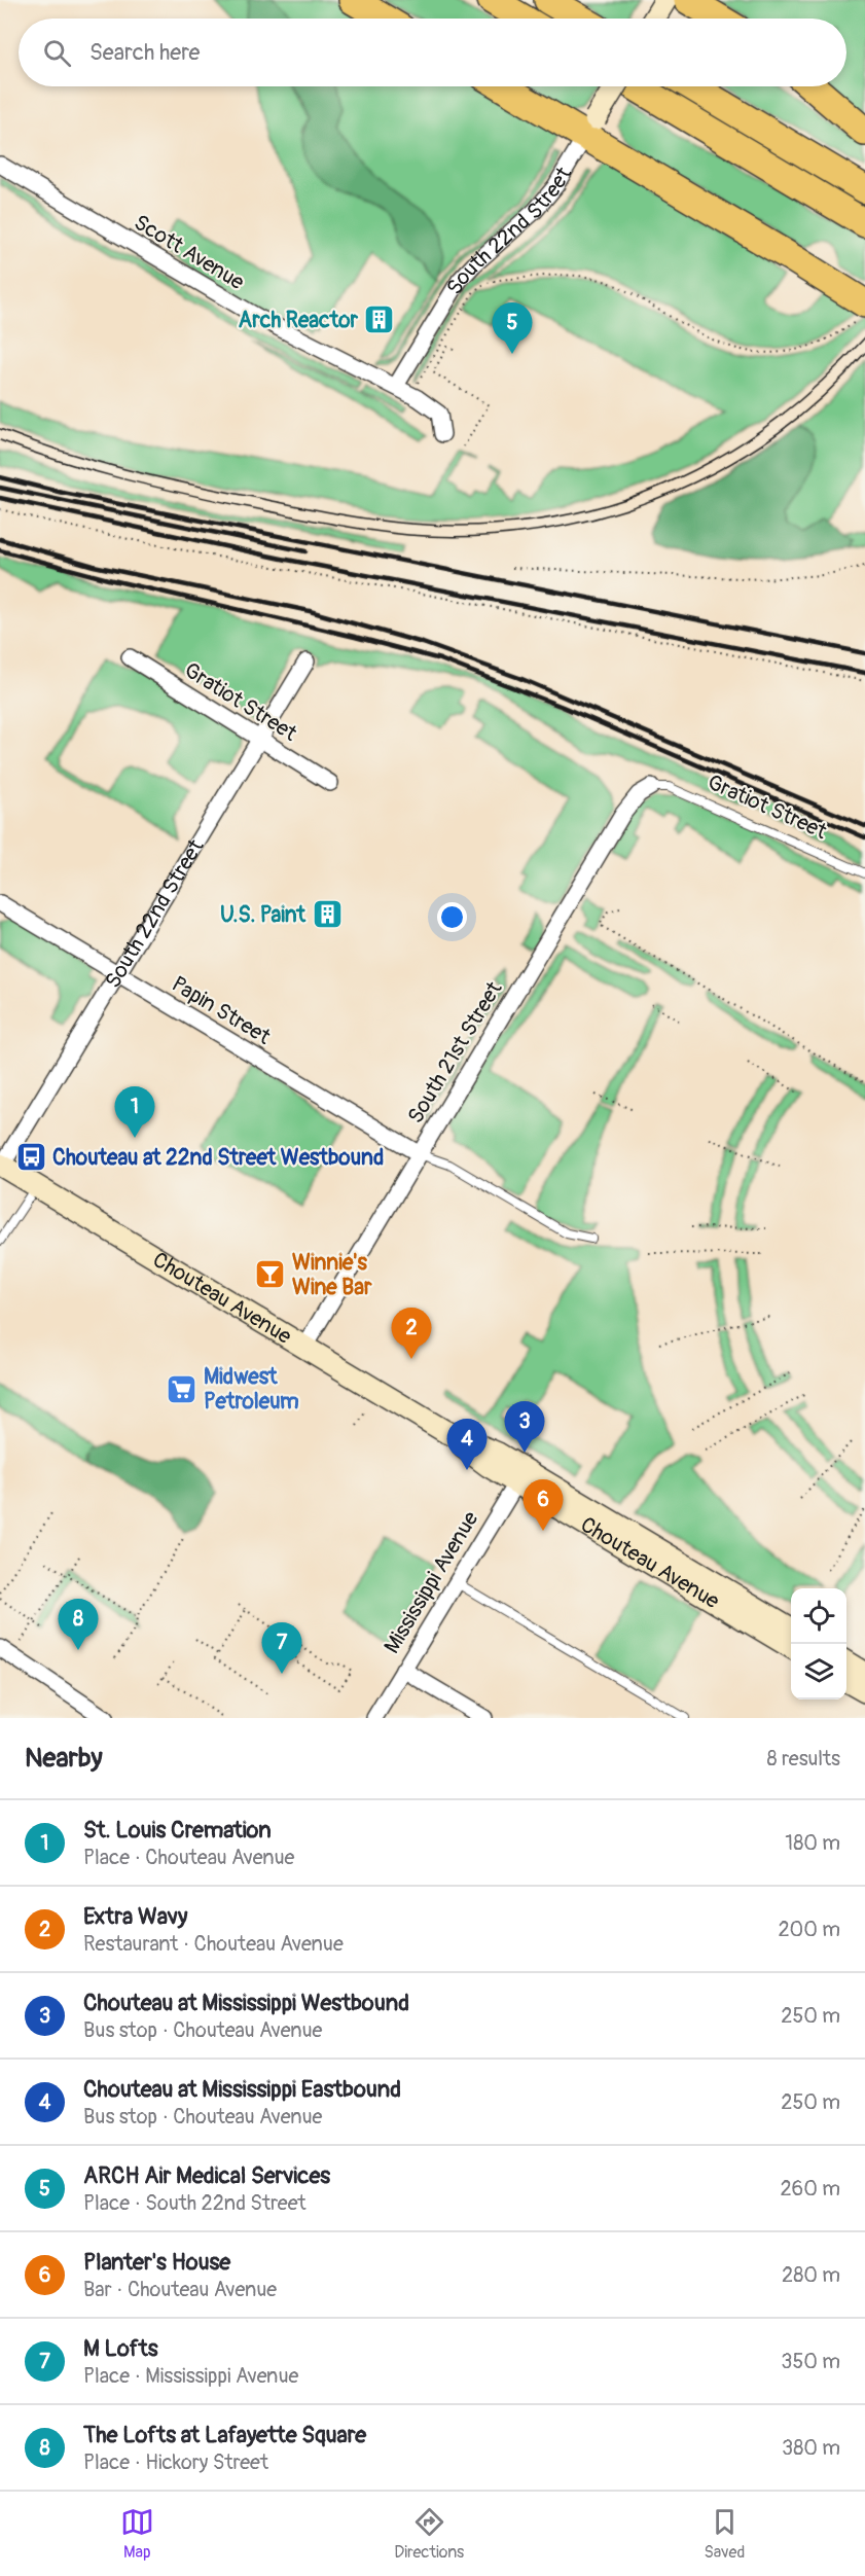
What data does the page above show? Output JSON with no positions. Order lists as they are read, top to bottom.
{
  "streets": {
    "main road": ["South 22nd Street", "Chouteau Avenue"],
    "street": [
      "Scott Avenue",
      "Gratiot Street",
      "Papin Street",
      "South 21st Street",
      "Mississippi Avenue"
    ]
  },
  "crossings": [
    ["South 22nd Street", "Scott Avenue"],
    ["South 22nd Street", "Gratiot Street"],
    ["South 22nd Street", "Papin Street"],
    ["South 22nd Street", "Chouteau Avenue"],
    ["Gratiot Street", "South 21st Street"],
    ["Papin Street", "South 21st Street"],
    ["South 21st Street", "Chouteau Avenue"],
    ["Chouteau Avenue", "Mississippi Avenue"]
  ],
  "places": {
    "building": ["Arch Reactor", "U.S. Paint"],
    "bus stop": ["Chouteau at 22nd Street Westbound"],
    "bar": ["Winnie's Wine Bar"],
    "supermarket": ["Midwest Petroleum"]
  },
  "page": {
    "search": "Search here",
    "pins": [
      "5",
      "1",
      "2",
      "3",
      "4",
      "6",
      "8",
      "7"
    ],
    "heading": ["Nearby", "8 results"],
    "list": [
      {
        "mark": "1",
        "name": "St. Louis Cremation",
        "note": "Place · Chouteau Avenue",
        "value": "180 m"
      },
      {
        "mark": "2",
        "name": "Extra Wavy",
        "note": "Restaurant · Chouteau Avenue",
        "value": "200 m"
      },
      {
        "mark": "3",
        "name": "Chouteau at Mississippi Westbound",
        "note": "Bus stop · Chouteau Avenue",
        "value": "250 m"
      },
      {
        "mark": "4",
        "name": "Chouteau at Mississippi Eastbound",
        "note": "Bus stop · Chouteau Avenue",
        "value": "250 m"
      },
      {
        "mark": "5",
        "name": "ARCH Air Medical Services",
        "note": "Place · South 22nd Street",
        "value": "260 m"
      },
      {
        "mark": "6",
        "name": "Planter's House",
        "note": "Bar · Chouteau Avenue",
        "value": "280 m"
      },
      {
        "mark": "7",
        "name": "M Lofts",
        "note": "Place · Mississippi Avenue",
        "value": "350 m"
      },
      {
        "mark": "8",
        "name": "The Lofts at Lafayette Square",
        "note": "Place · Hickory Street",
        "value": "380 m"
      }
    ],
    "nav": ["Map", "Directions", "Saved"]
  }
}
